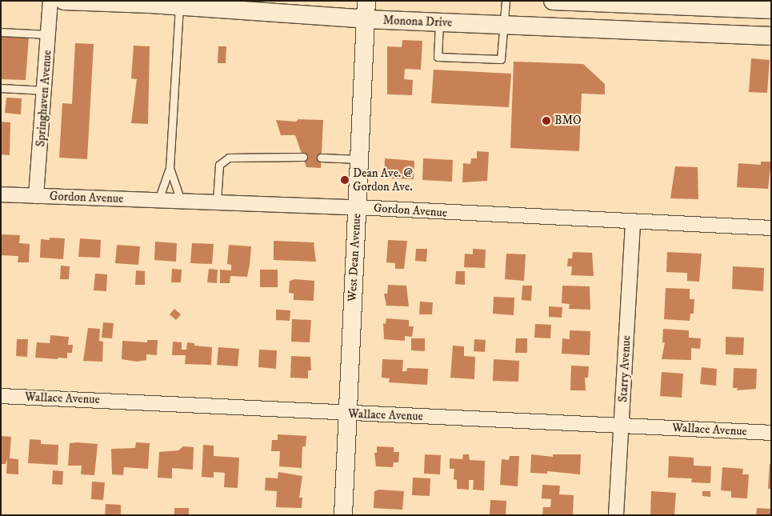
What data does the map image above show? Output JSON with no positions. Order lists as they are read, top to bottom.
{
  "streets": {
    "street": [
      "Monona Drive",
      "Springhaven Avenue",
      "Gordon Avenue",
      "West Dean Avenue",
      "Starry Avenue",
      "Wallace Avenue"
    ]
  },
  "crossings": [
    ["Monona Drive", "West Dean Avenue"],
    ["Springhaven Avenue", "Gordon Avenue"],
    ["Gordon Avenue", "West Dean Avenue"],
    ["Gordon Avenue", "Starry Avenue"],
    ["West Dean Avenue", "Wallace Avenue"],
    ["Starry Avenue", "Wallace Avenue"]
  ],
  "places": ["BMO", "Dean Ave. @ Gordon Ave."]
}
